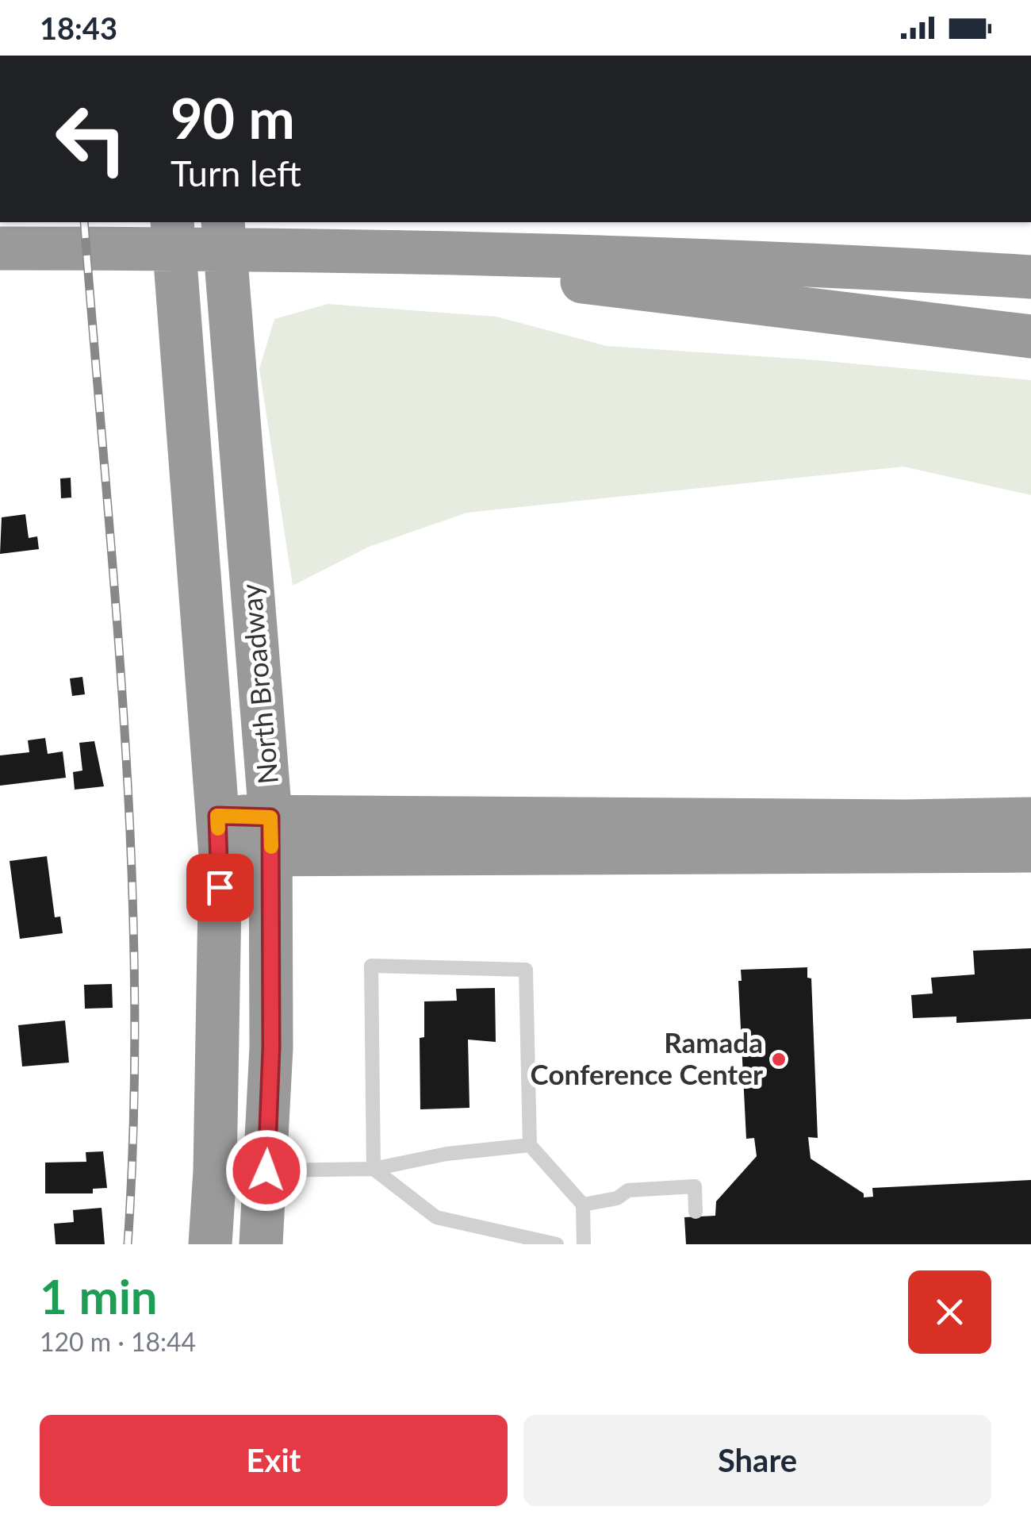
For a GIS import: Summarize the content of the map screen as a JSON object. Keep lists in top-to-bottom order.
{
  "streets": {
    "highway": ["North Broadway"]
  },
  "places": ["Ramada Conference Center"],
  "page": {
    "status": "18:43",
    "turn": ["90 m", "Turn left"],
    "heading": ["1 min", "120 m · 18:44"],
    "buttons": ["Exit", "Share"]
  }
}
